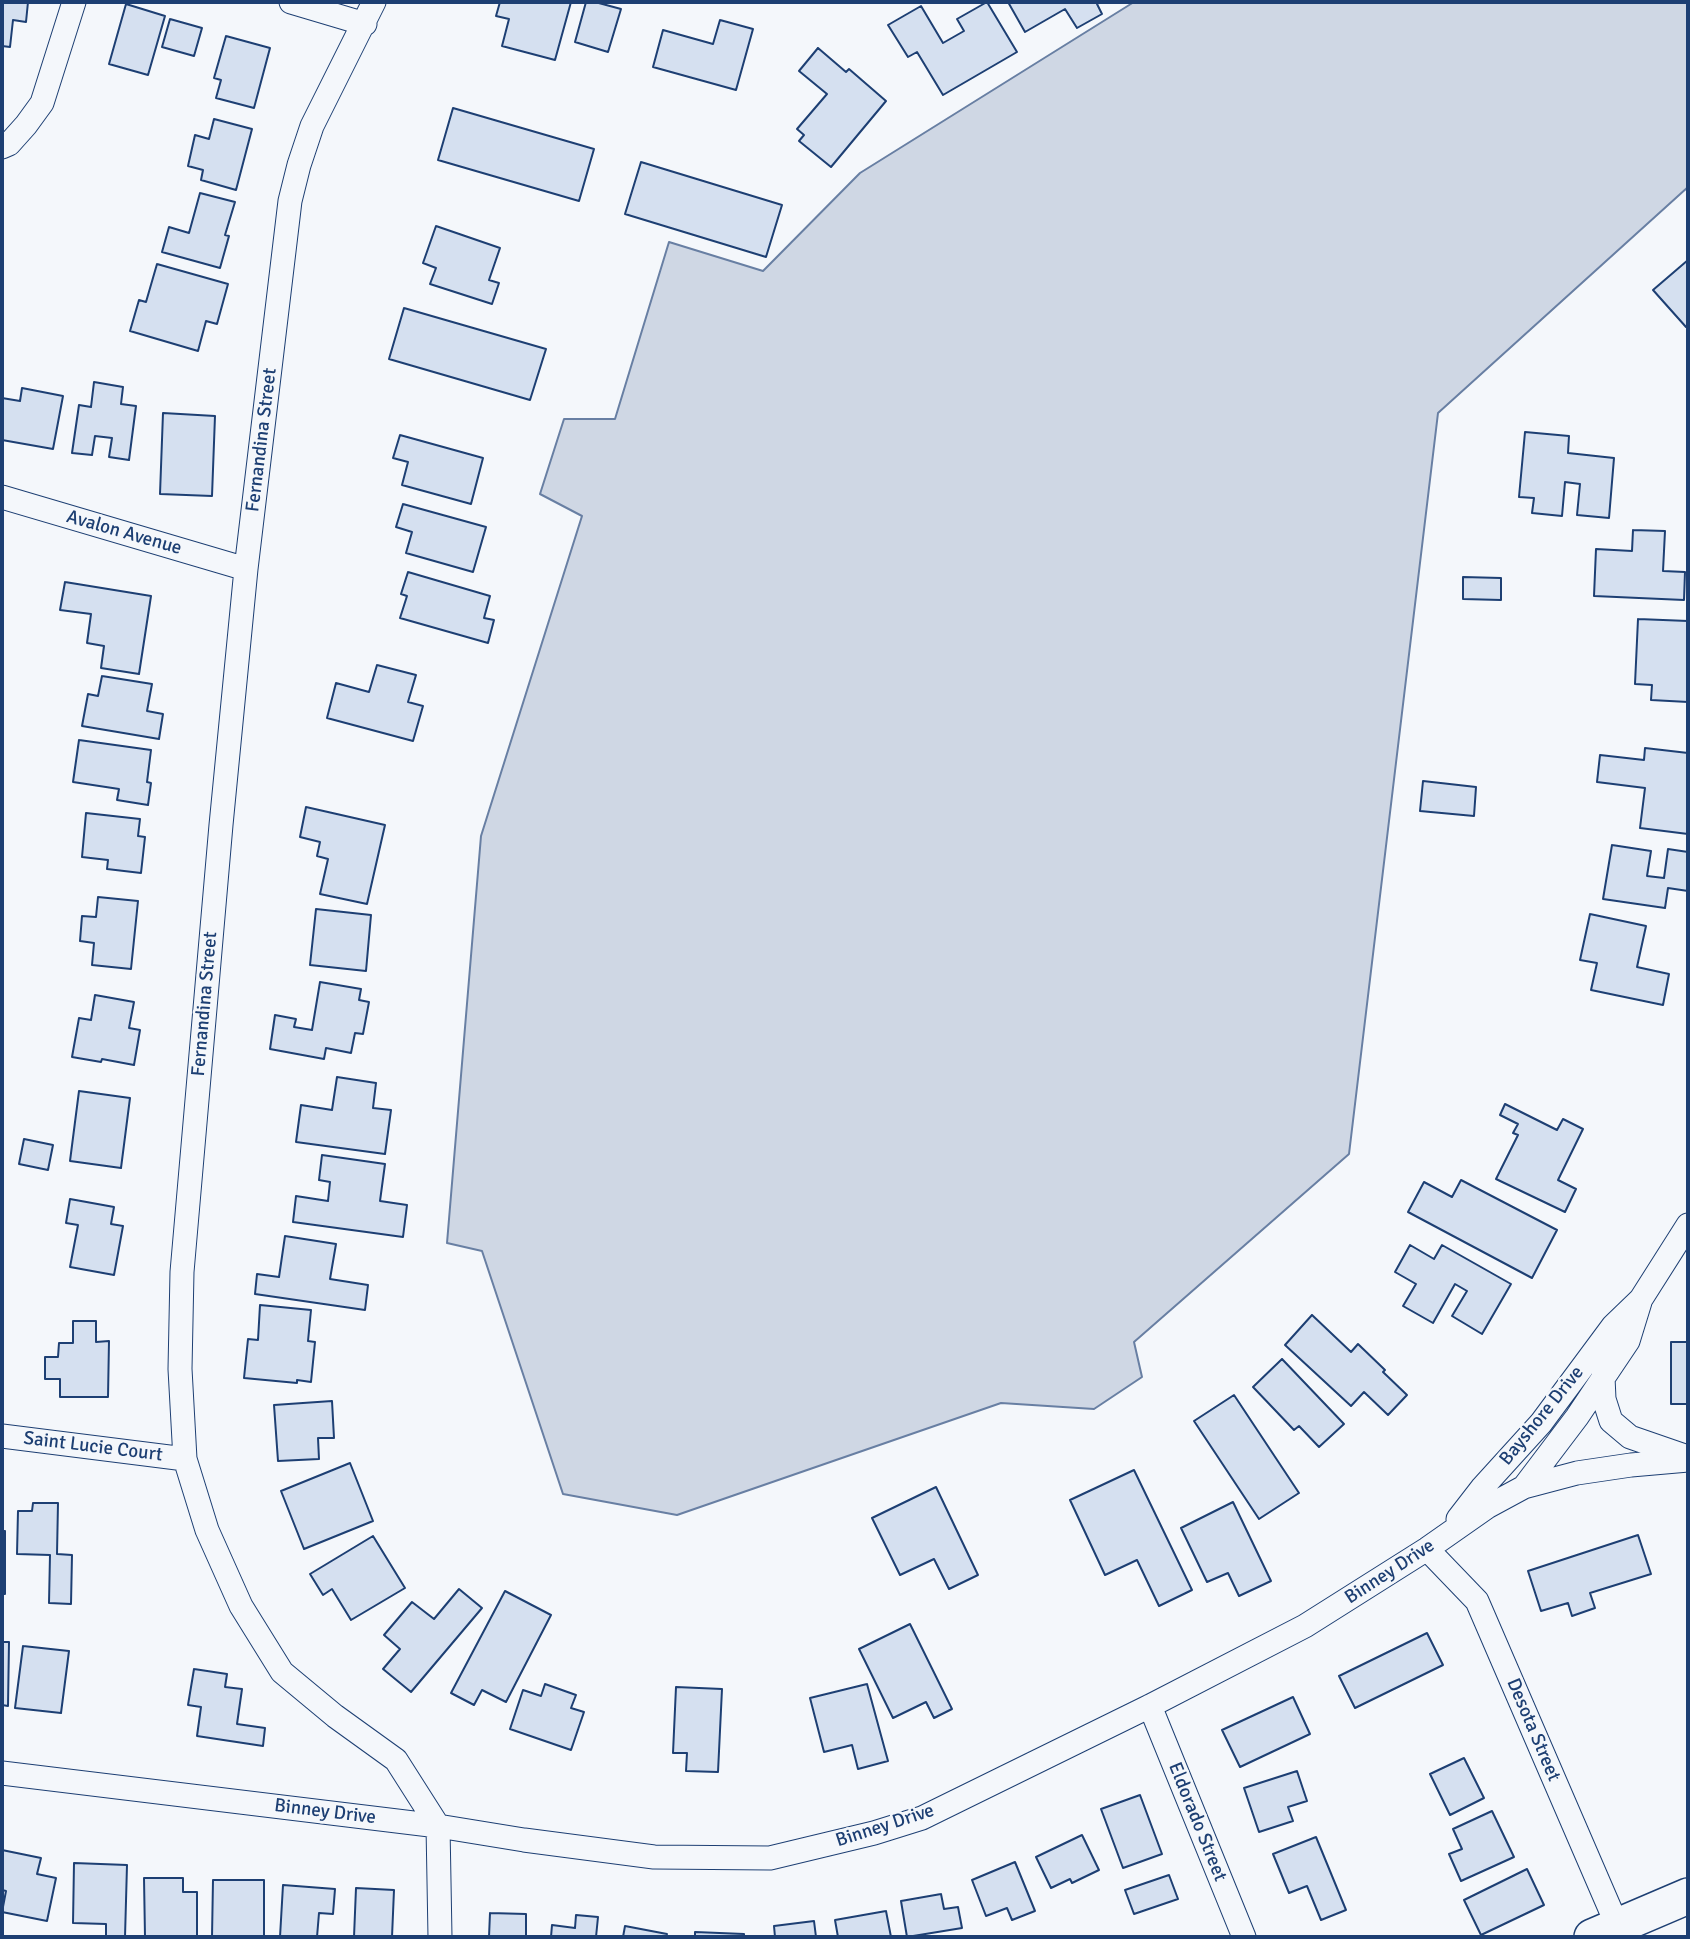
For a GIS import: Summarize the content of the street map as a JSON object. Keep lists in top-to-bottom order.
{
  "streets": {
    "street": [
      "Fernandina Street",
      "Avalon Avenue",
      "Bayshore Drive",
      "Saint Lucie Court",
      "Binney Drive",
      "Desota Street",
      "Eldorado Street"
    ]
  },
  "crossings": [
    ["Fernandina Street", "Avalon Avenue"],
    ["Fernandina Street", "Saint Lucie Court"],
    ["Fernandina Street", "Binney Drive"],
    ["Bayshore Drive", "Binney Drive"],
    ["Binney Drive", "Desota Street"],
    ["Binney Drive", "Eldorado Street"]
  ]
}
